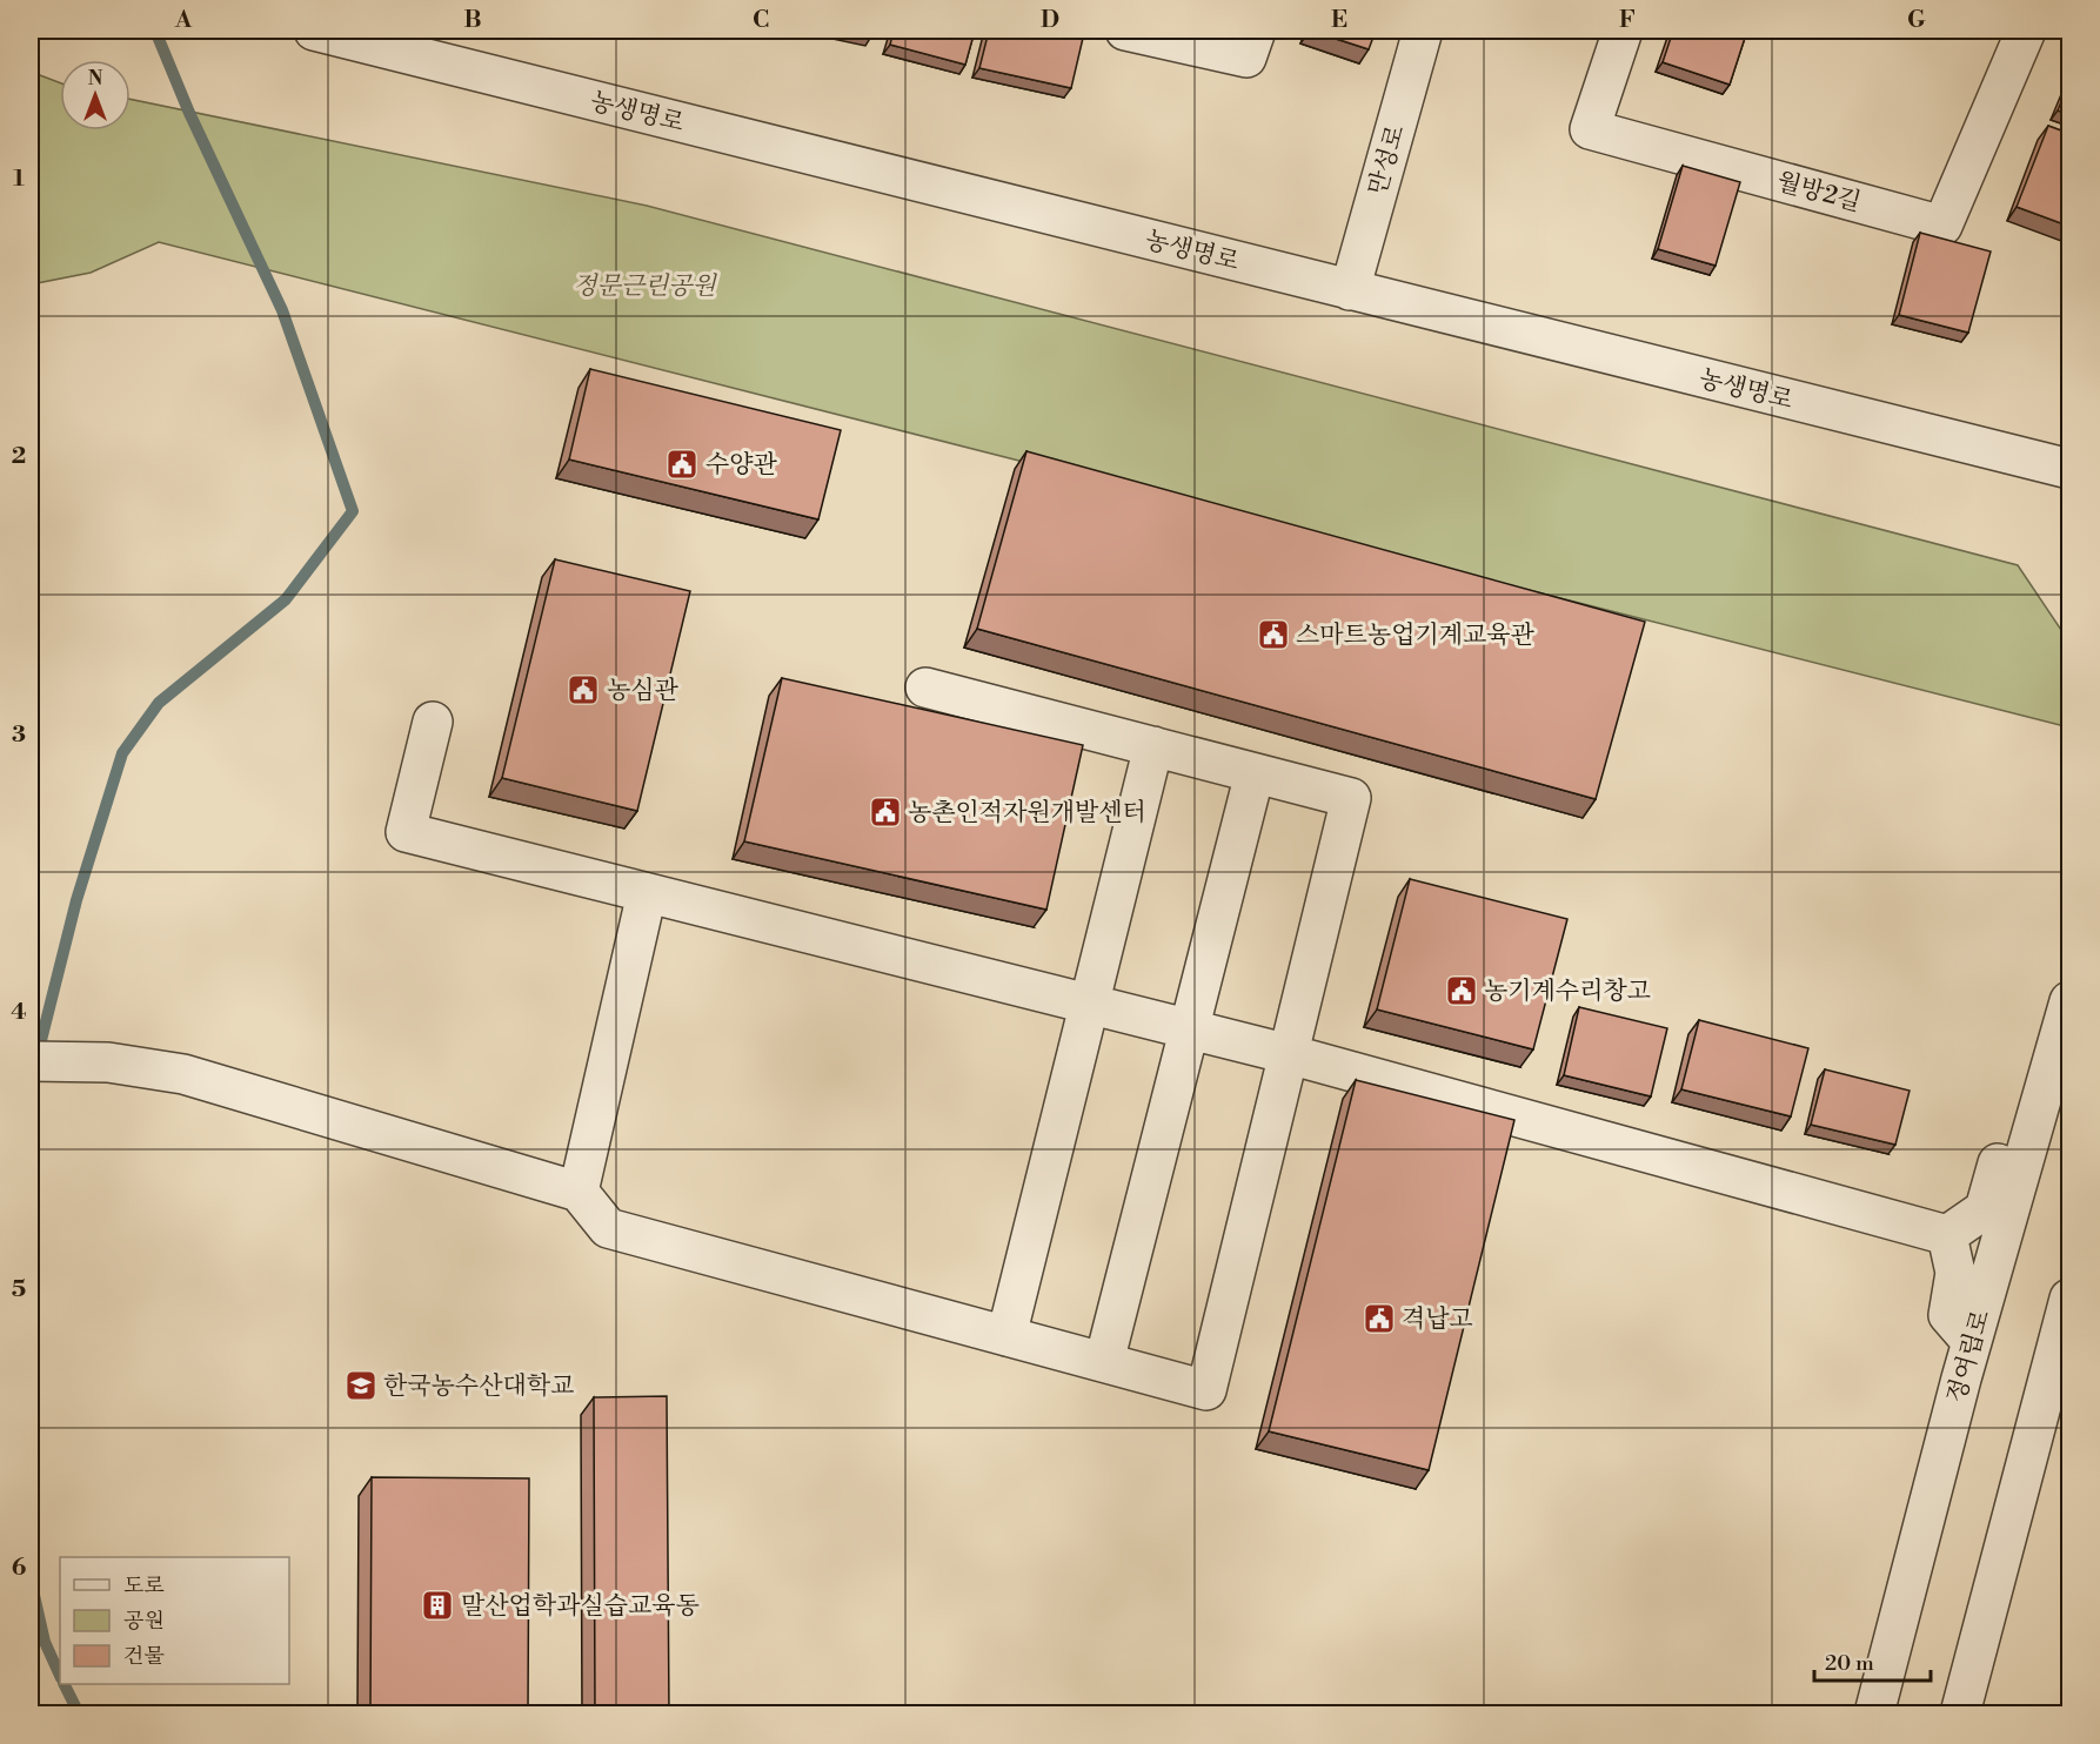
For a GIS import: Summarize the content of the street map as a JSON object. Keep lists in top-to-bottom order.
{
  "streets": {
    "street": [
      "농생명로",
      "만성로",
      "월방2길",
      "정여립로"
    ]
  },
  "crossings": [
    ["농생명로", "만성로"]
  ],
  "parks": ["정문근린공원"],
  "places": {
    "public building": [
      "수양관",
      "스마트농업기계교육관",
      "농심관",
      "농촌인적자원개발센터",
      "농기계수리창고",
      "격납고"
    ],
    "school or university": ["한국농수산대학교"],
    "building": ["말산업학과실습교육동"]
  },
  "legend": ["도로", "공원", "건물"],
  "scale_bar": "20 m",
  "north": "top",
  "grid": {
    "columns": [
      "A",
      "B",
      "C",
      "D",
      "E",
      "F",
      "G"
    ],
    "rows": [
      "1",
      "2",
      "3",
      "4",
      "5",
      "6"
    ]
  }
}
